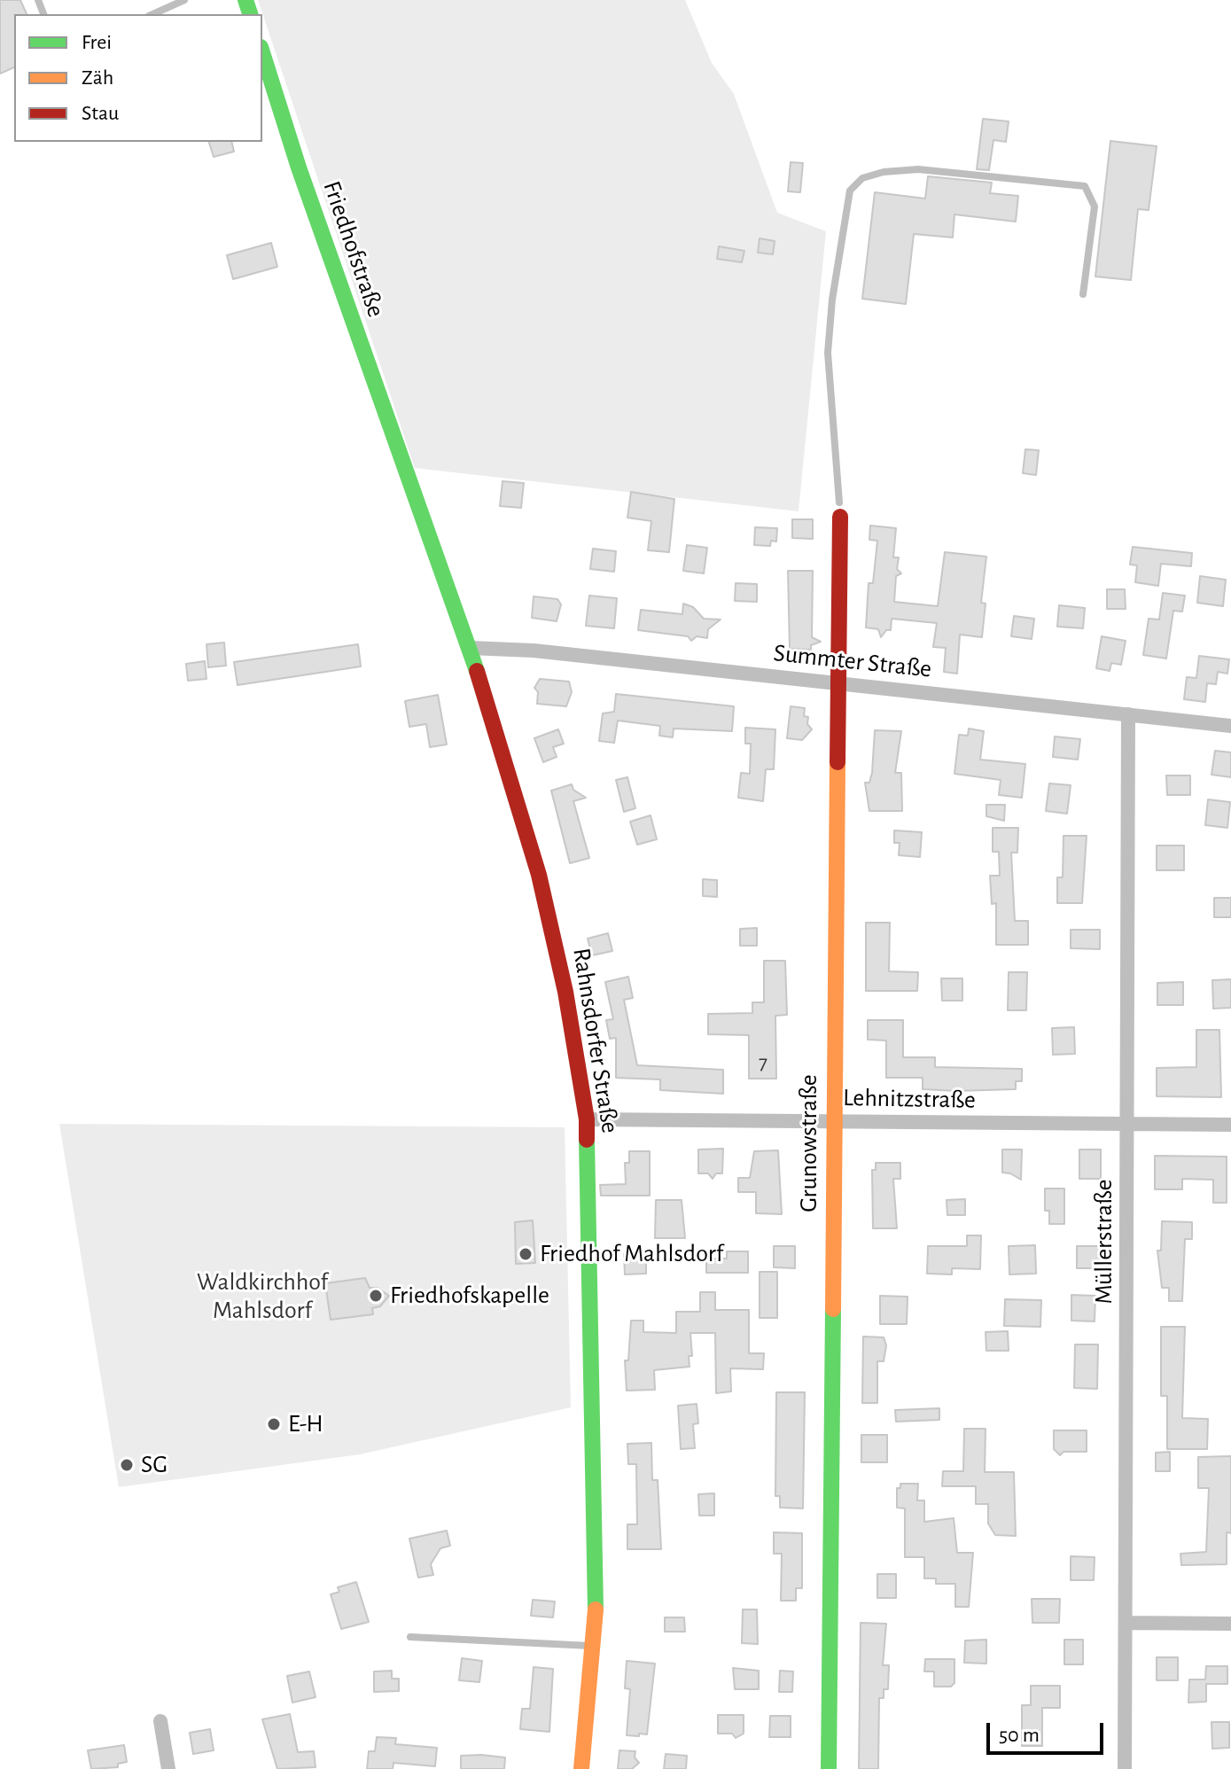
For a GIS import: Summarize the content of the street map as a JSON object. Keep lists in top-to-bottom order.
{
  "streets": {
    "street": [
      "Friedhofstraße",
      "Summter Straße",
      "Rahnsdorfer Straße",
      "Lehnitzstraße",
      "Grunowstraße",
      "Müllerstraße"
    ]
  },
  "crossings": [
    ["Friedhofstraße", "Rahnsdorfer Straße"],
    ["Summter Straße", "Rahnsdorfer Straße"],
    ["Summter Straße", "Grunowstraße"],
    ["Summter Straße", "Müllerstraße"],
    ["Rahnsdorfer Straße", "Lehnitzstraße"],
    ["Lehnitzstraße", "Grunowstraße"],
    ["Lehnitzstraße", "Müllerstraße"]
  ],
  "parks": ["Waldkirchhof Mahlsdorf"],
  "places": [
    "Friedhof Mahlsdorf",
    "Friedhofskapelle",
    "E-H",
    "SG"
  ],
  "house_numbers": ["7"],
  "legend": ["Frei", "Zäh", "Stau"],
  "scale_bar": "50 m"
}
